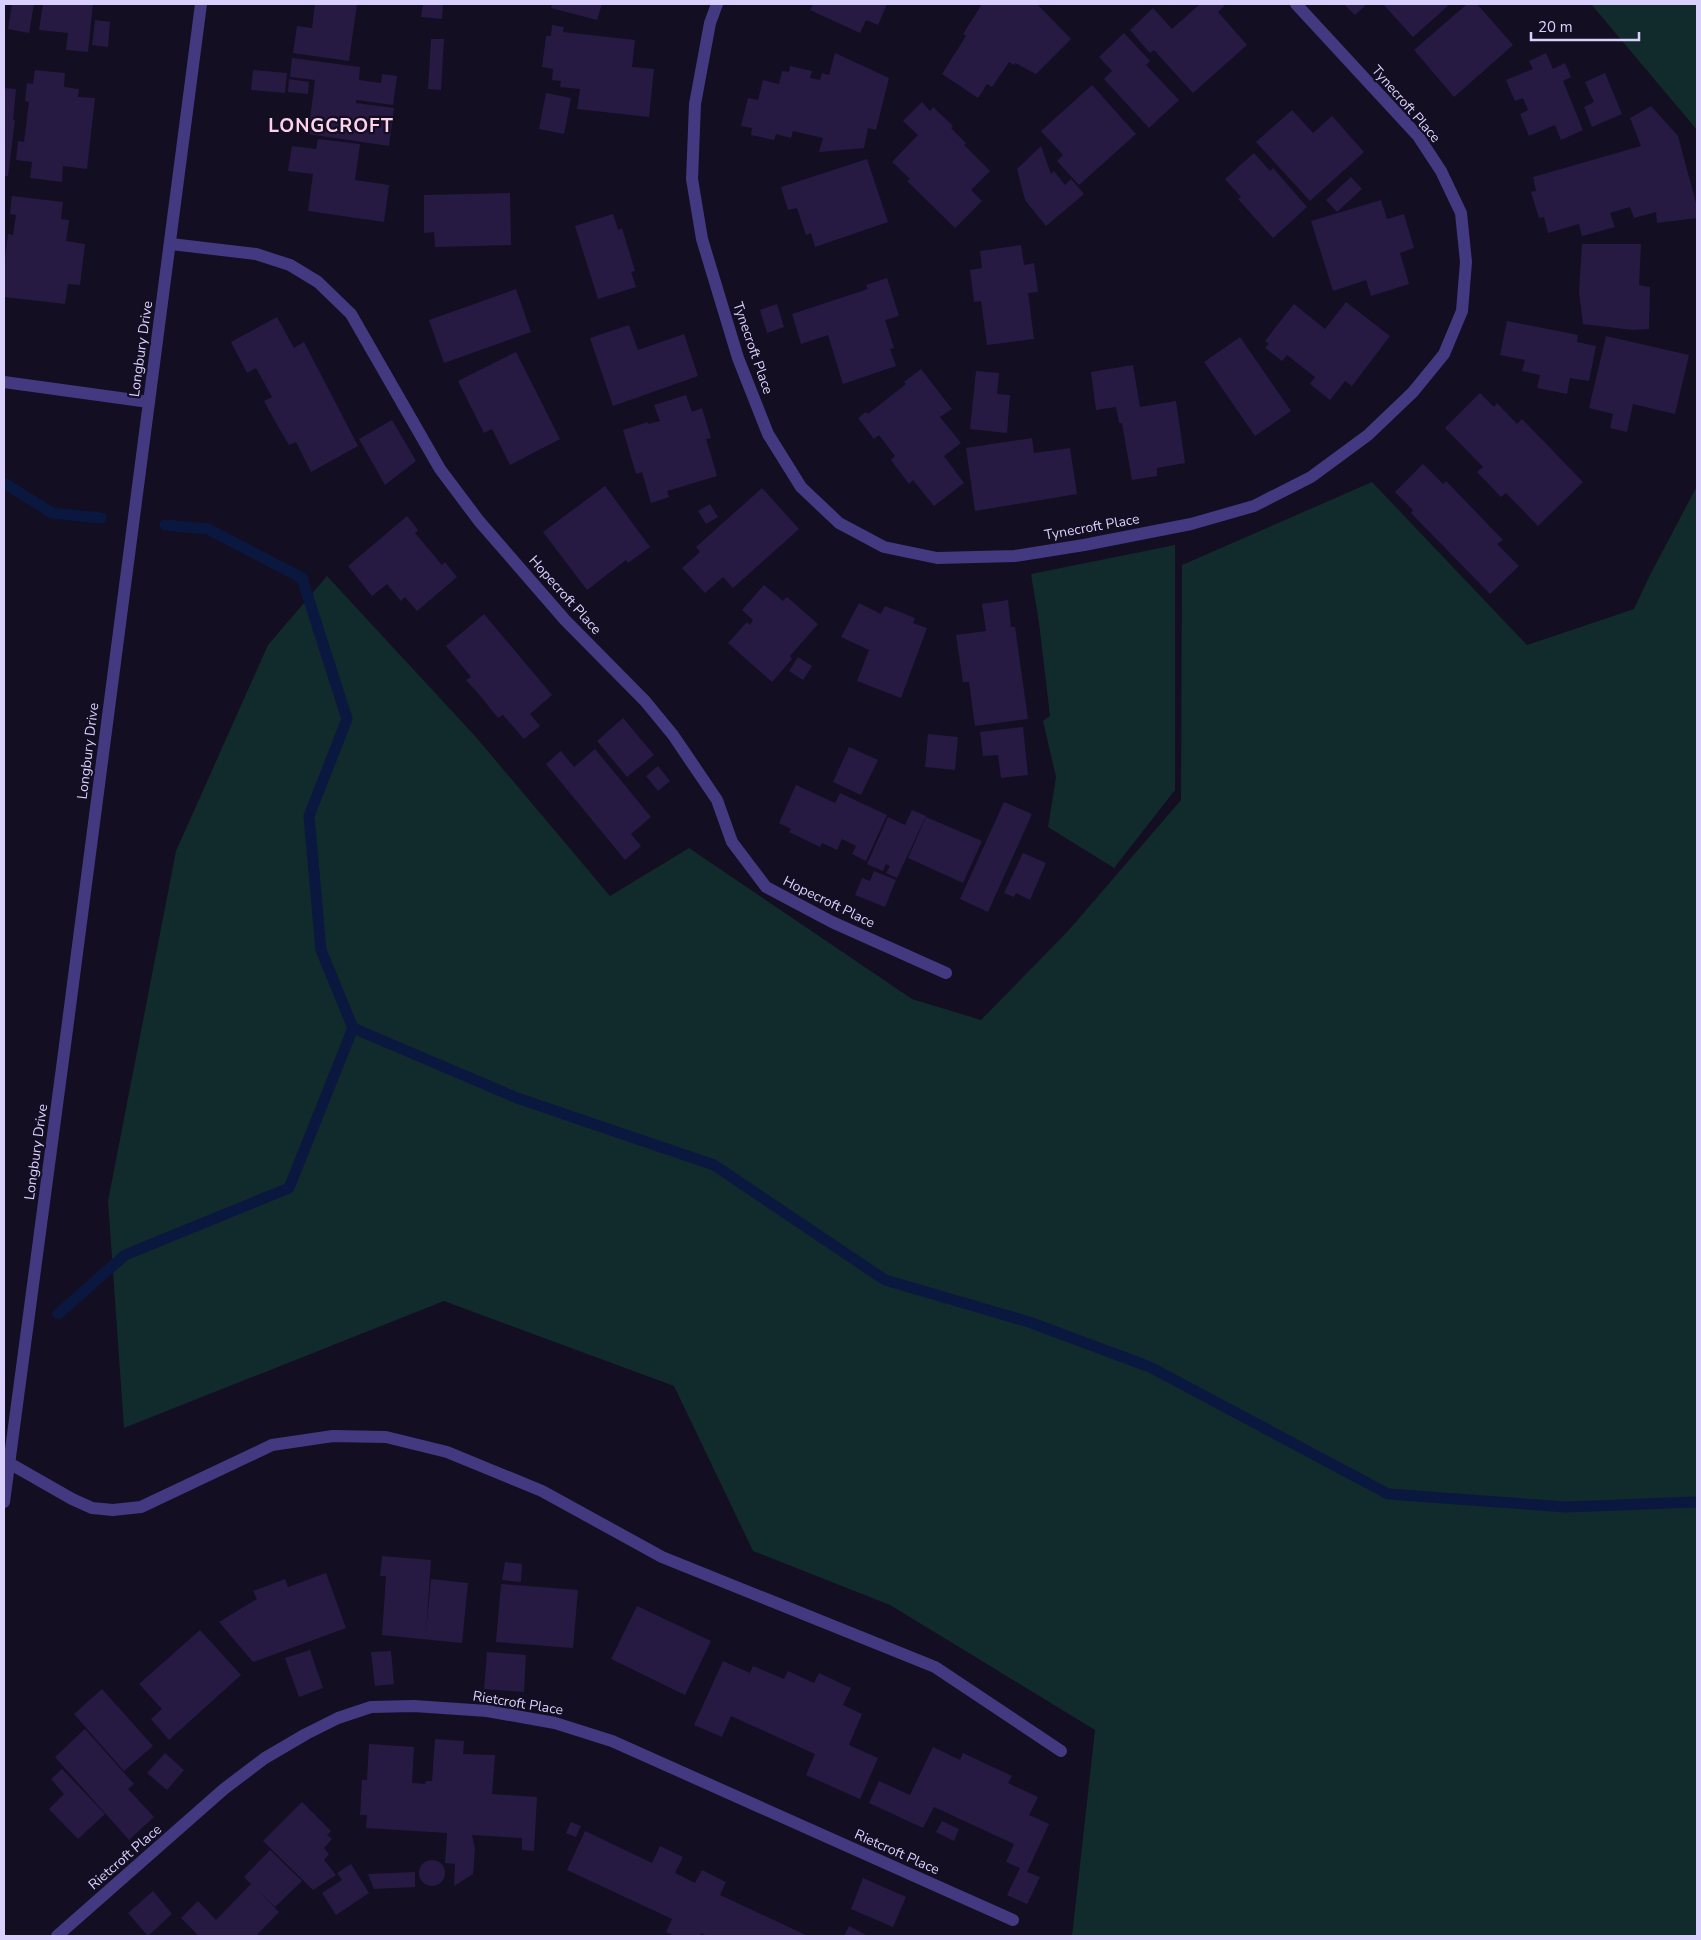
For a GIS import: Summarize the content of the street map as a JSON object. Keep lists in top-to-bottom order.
{
  "streets": {
    "street": [
      "Tynecroft Place",
      "Longbury Drive",
      "Hopecroft Place",
      "Rietcroft Place"
    ]
  },
  "crossings": [
    ["Longbury Drive", "Hopecroft Place"]
  ],
  "districts": ["LONGCROFT"],
  "scale_bar": "20 m"
}
